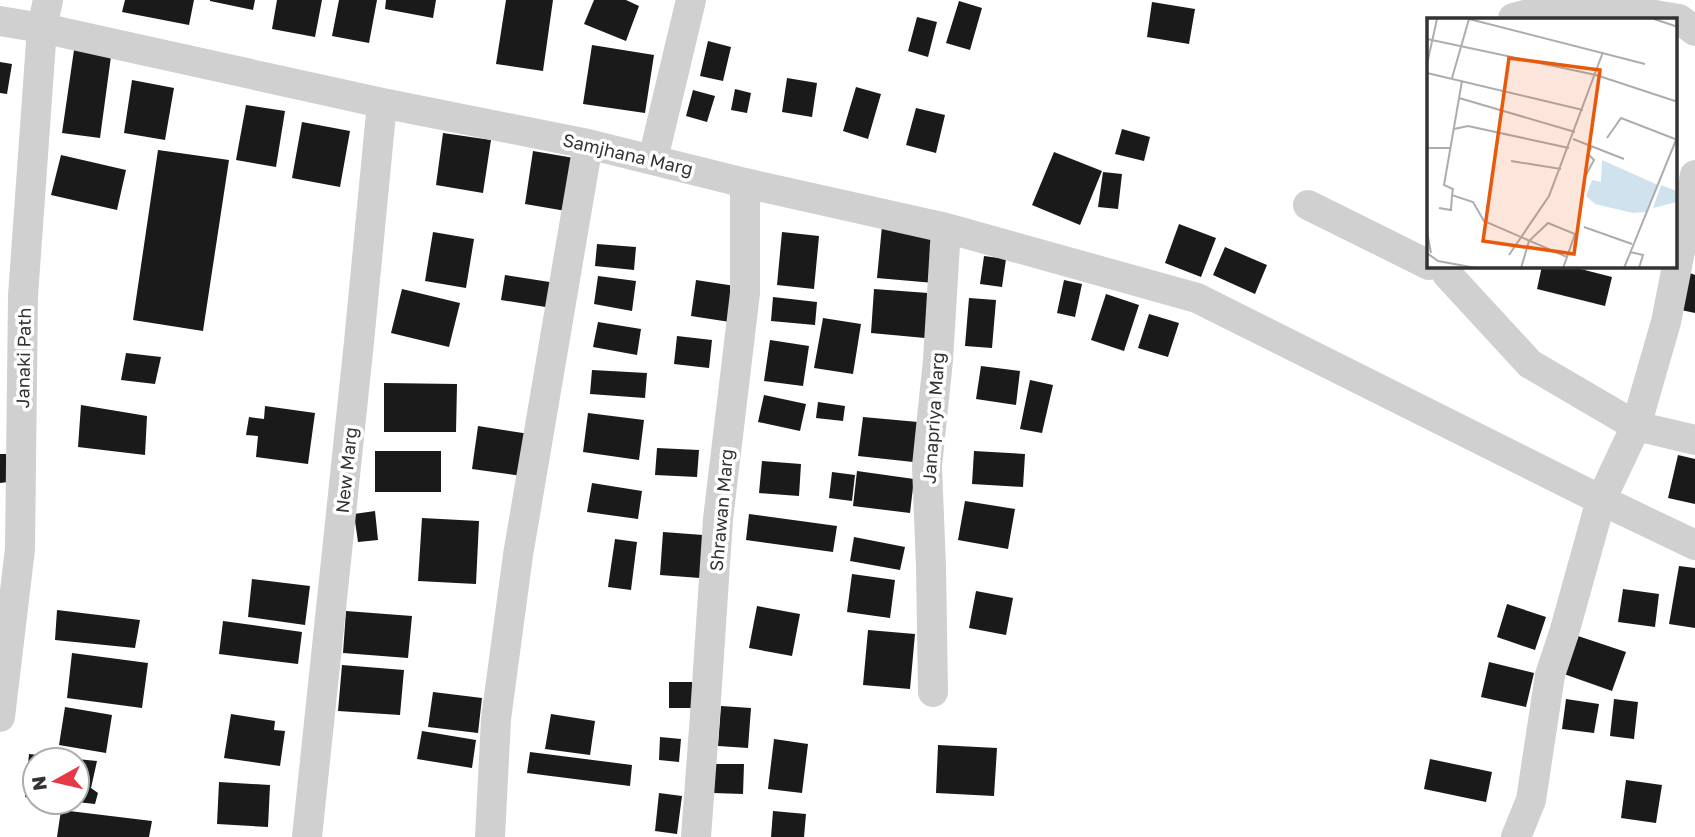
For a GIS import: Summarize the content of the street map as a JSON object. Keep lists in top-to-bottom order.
{
  "streets": {
    "street": [
      "Samjhana Marg",
      "Janaki Path",
      "Janapriya Marg",
      "New Marg",
      "Shrawan Marg"
    ]
  },
  "crossings": [
    ["Samjhana Marg", "Janaki Path"],
    ["Samjhana Marg", "Janapriya Marg"],
    ["Samjhana Marg", "New Marg"],
    ["Samjhana Marg", "Shrawan Marg"]
  ],
  "north": "left"
}
